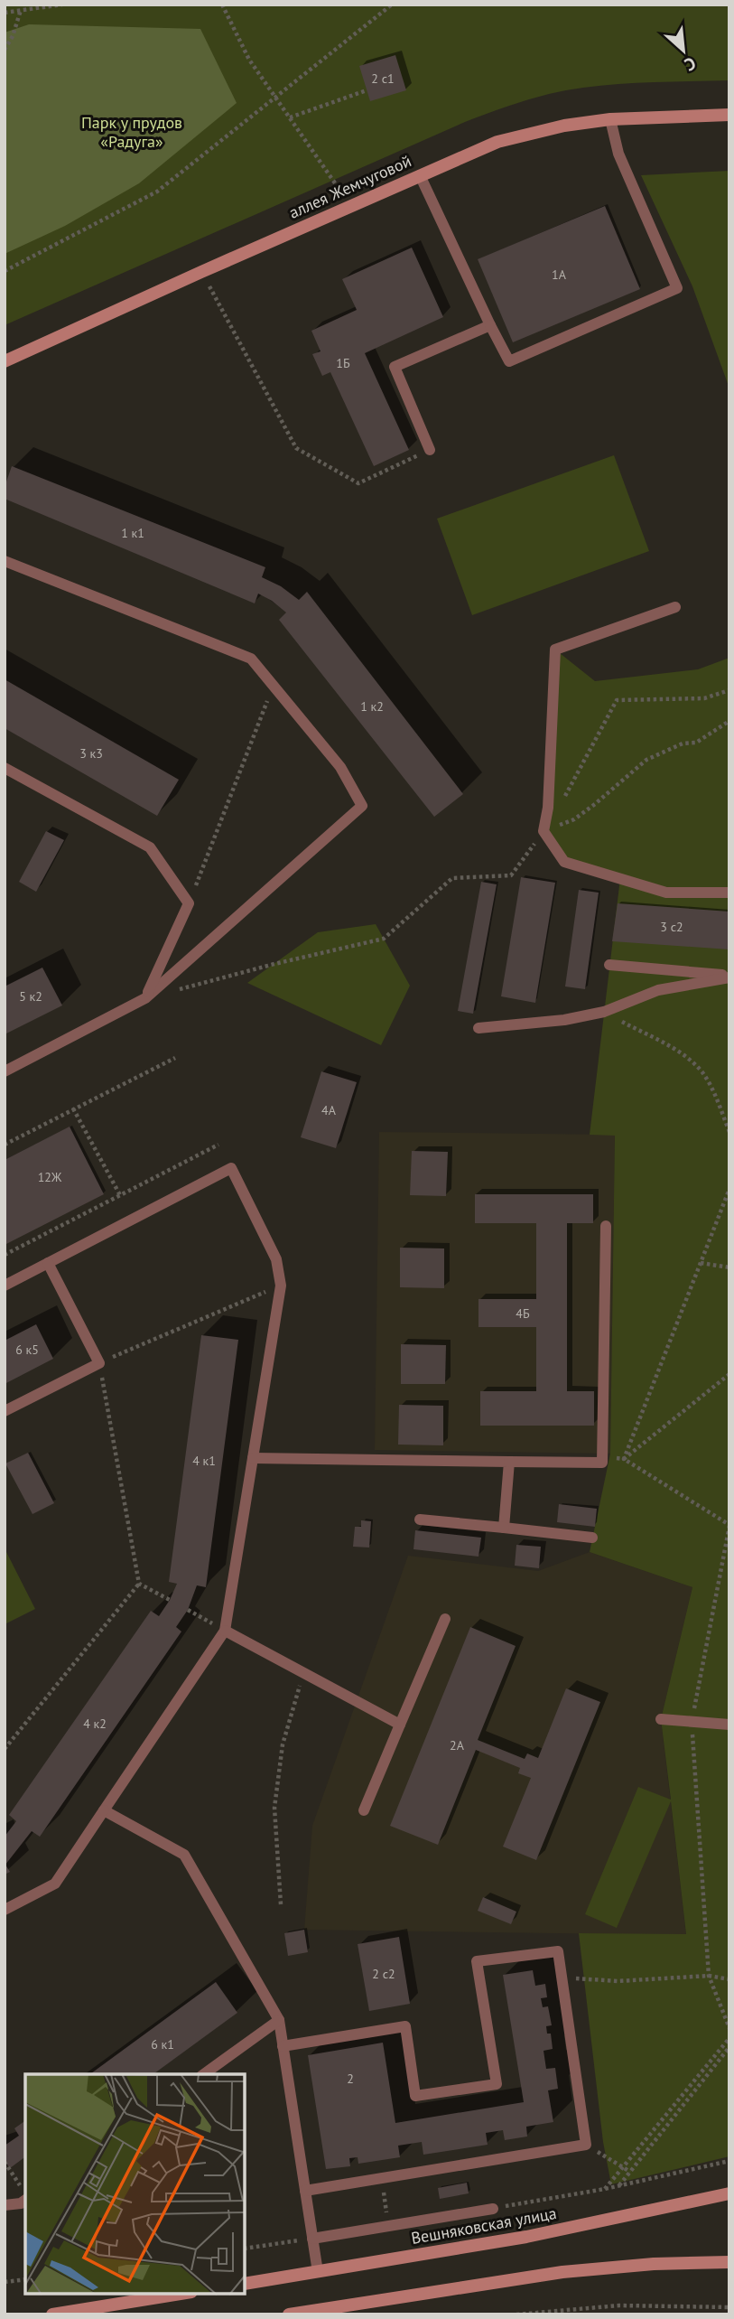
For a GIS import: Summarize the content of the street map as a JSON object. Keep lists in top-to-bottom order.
{
  "streets": {
    "main road": ["аллея Жемчуговой", "Вешняковская улица"]
  },
  "parks": ["Парк у прудов «Радуга»"],
  "house_numbers": [
    "2 с1",
    "1А",
    "1Б",
    "1 к1",
    "1 к2",
    "3 к3",
    "3 с2",
    "5 к2",
    "4А",
    "12Ж",
    "4Б",
    "6 к5",
    "4 к1",
    "4 к2",
    "2А",
    "2 с2",
    "6 к1",
    "2"
  ],
  "north": "bottom right"
}
